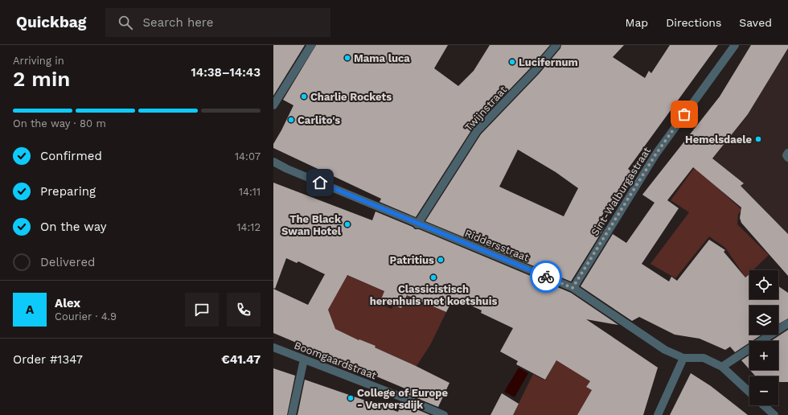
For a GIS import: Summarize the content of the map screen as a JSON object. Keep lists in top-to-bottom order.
{
  "streets": {
    "street": [
      "Twijnstraat",
      "Sint-Walburgastraat",
      "Riddersstraat",
      "Boomgaardstraat"
    ]
  },
  "crossings": [
    ["Twijnstraat", "Riddersstraat"],
    ["Sint-Walburgastraat", "Riddersstraat"]
  ],
  "places": [
    "Mama luca",
    "Lucifernum",
    "Charlie Rockets",
    "Carlito's",
    "Hemelsdaele",
    "The Black Swan Hotel",
    "Patritius",
    "Classicistisch herenhuis met koetshuis",
    "College of Europe - Verversdijk"
  ],
  "page": {
    "header": "Quickbag",
    "search": "Search here",
    "nav": ["Map", "Directions", "Saved"],
    "heading": ["2 min", "Arriving in", "14:38–14:43"],
    "panel": [
      "Alex",
      "Courier · 4.9",
      "Order #1347",
      "€41.47"
    ],
    "bar": "On the way · 80 m",
    "list": [
      ["Confirmed", "14:07"],
      ["Preparing", "14:11"],
      ["On the way", "14:12"],
      "Delivered"
    ],
    "map_buttons": ["+", "−"],
    "round": "A"
  }
}
